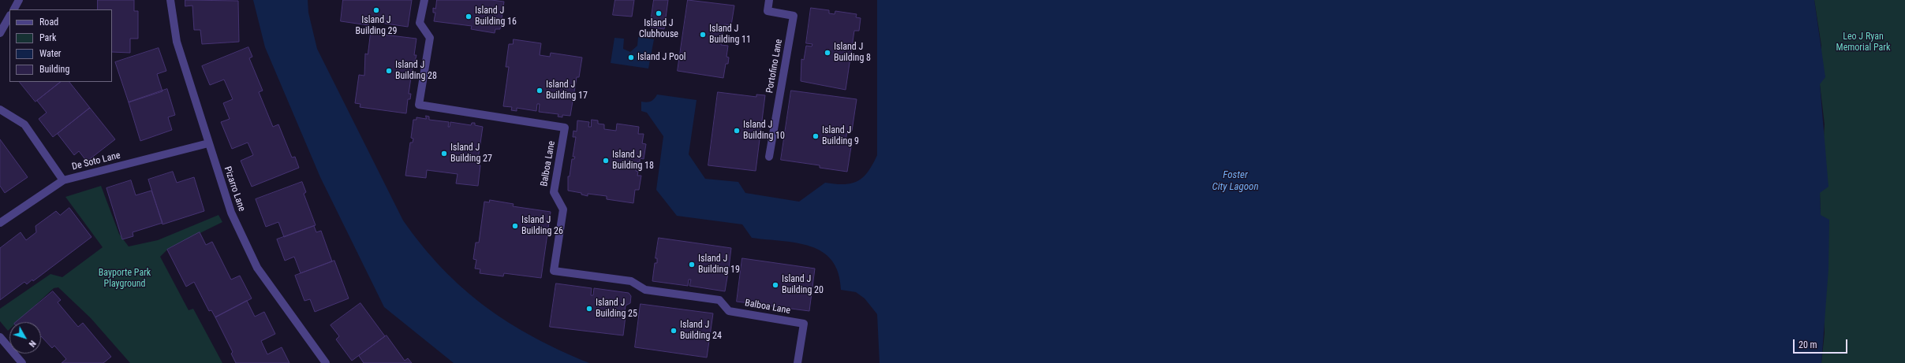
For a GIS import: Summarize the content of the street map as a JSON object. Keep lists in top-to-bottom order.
{
  "streets": {
    "street": [
      "Portofino Lane",
      "De Soto Lane",
      "Balboa Lane",
      "Pizarro Lane"
    ]
  },
  "crossings": [
    ["De Soto Lane", "Pizarro Lane"]
  ],
  "water": ["Foster City Lagoon"],
  "parks": ["Leo J Ryan Memorial Park", "Bayporte Park Playground"],
  "places": [
    "Island J Building 29",
    "Island J Clubhouse",
    "Island J Building 16",
    "Island J Building 11",
    "Island J Building 8",
    "Island J Pool",
    "Island J Building 28",
    "Island J Building 17",
    "Island J Building 10",
    "Island J Building 9",
    "Island J Building 27",
    "Island J Building 18",
    "Island J Building 26",
    "Island J Building 19",
    "Island J Building 20",
    "Island J Building 25",
    "Island J Building 24"
  ],
  "legend": [
    "Road",
    "Park",
    "Water",
    "Building"
  ],
  "scale_bar": "20 m",
  "north": "bottom right"
}
